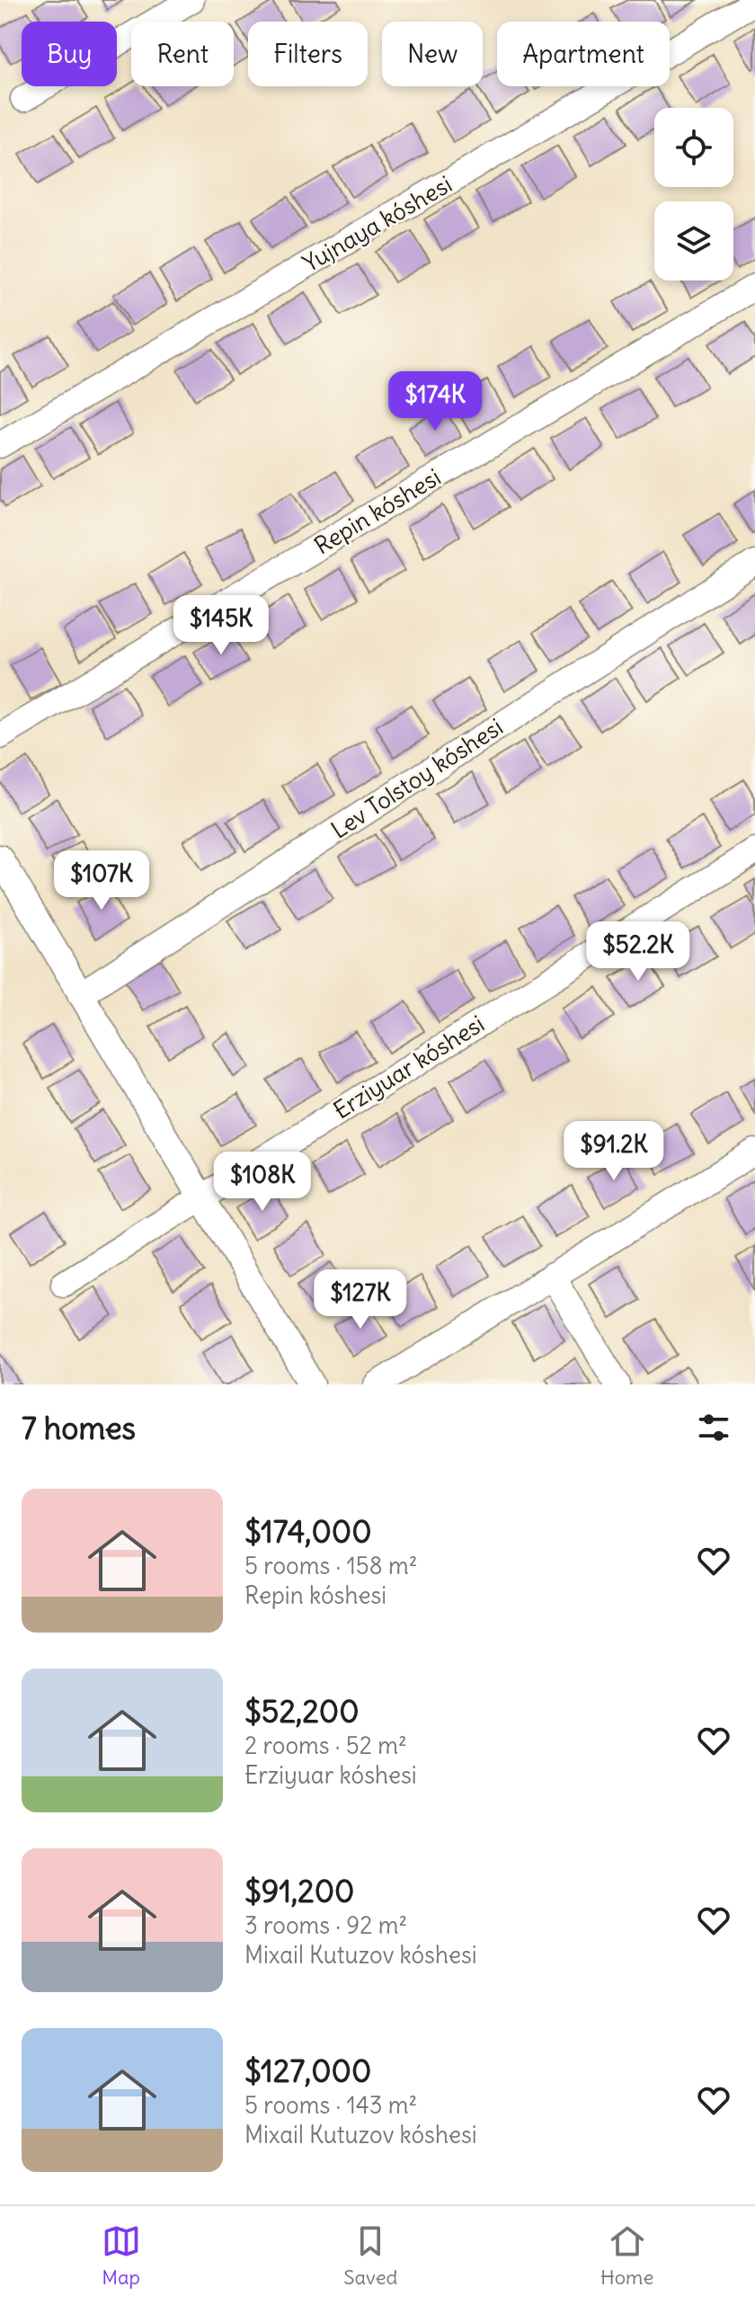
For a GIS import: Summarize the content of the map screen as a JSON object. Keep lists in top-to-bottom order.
{
  "streets": {
    "street": [
      "Yujnaya kóshesi",
      "Repin kóshesi",
      "Lev Tolstoy kóshesi",
      "Erziyuar kóshesi"
    ]
  },
  "page": {
    "chip": [
      "Buy",
      "Rent",
      "Filters",
      "New",
      "Apartment"
    ],
    "price": [
      "$174K",
      "$145K",
      "$107K",
      "$52.2K",
      "$91.2K",
      "$108K",
      "$127K"
    ],
    "heading": "7 homes",
    "list": [
      {
        "name": "$174,000",
        "note": "5 rooms · 158 m² · Repin kóshesi"
      },
      {
        "name": "$52,200",
        "note": "2 rooms · 52 m² · Erziyuar kóshesi"
      },
      {
        "name": "$91,200",
        "note": "3 rooms · 92 m² · Mixail Kutuzov kóshesi"
      },
      {
        "name": "$127,000",
        "note": "5 rooms · 143 m² · Mixail Kutuzov kóshesi"
      }
    ],
    "tabs": ["Map", "Saved", "Home"]
  }
}
